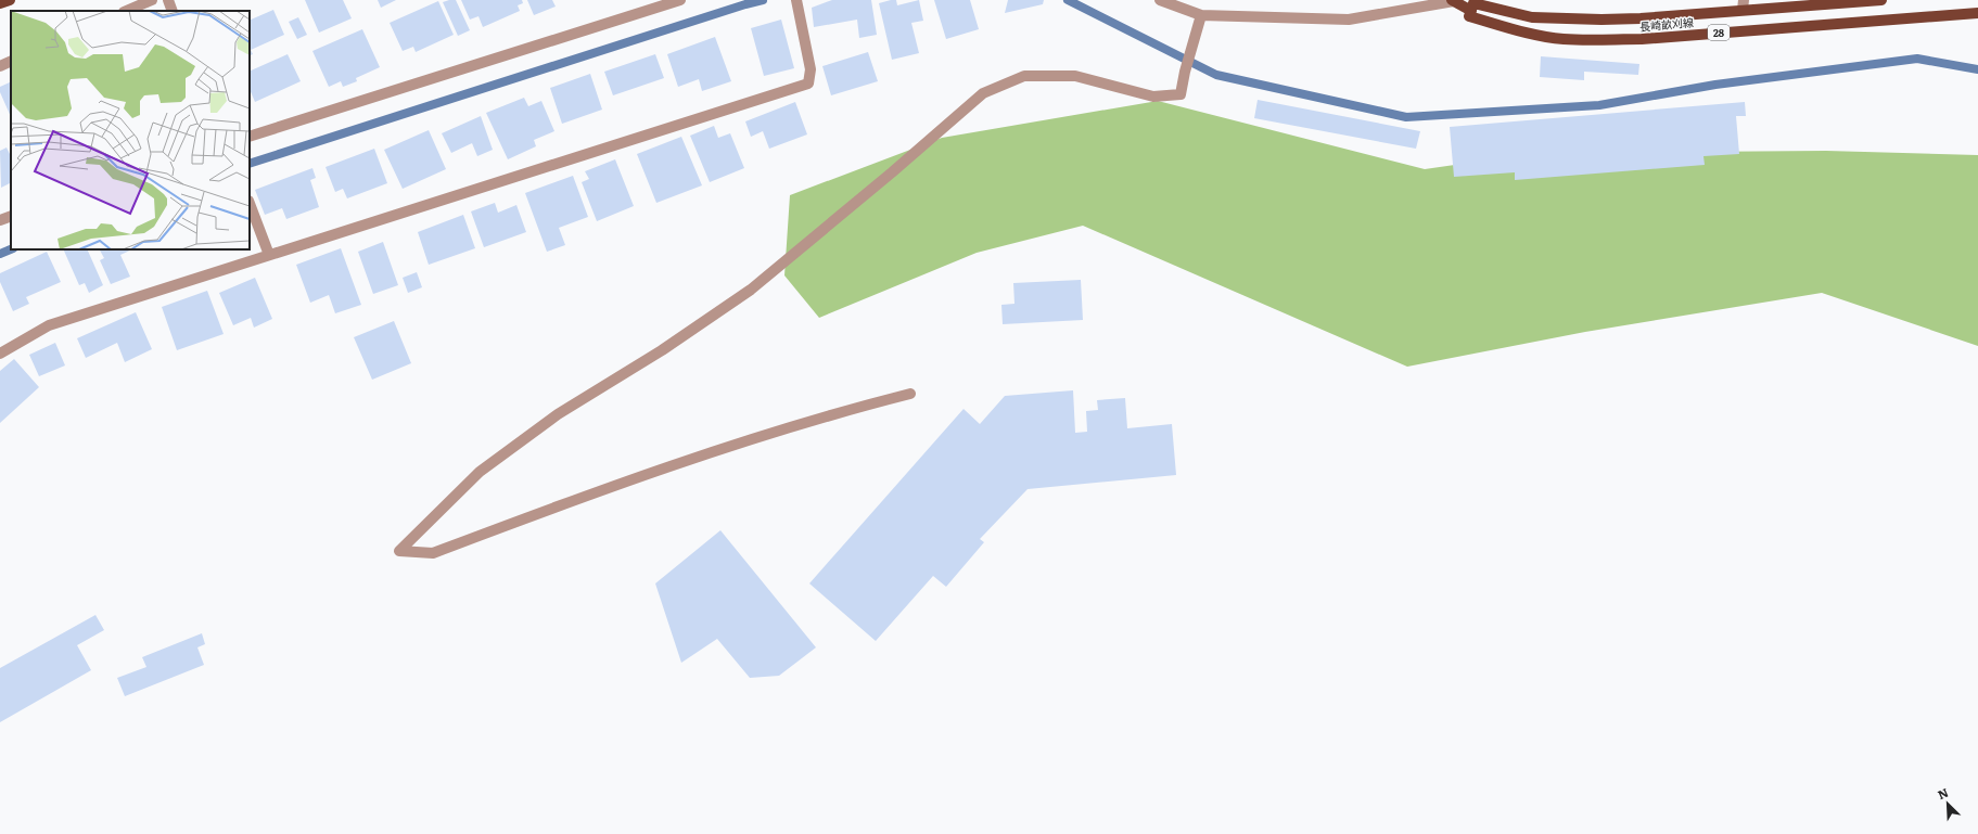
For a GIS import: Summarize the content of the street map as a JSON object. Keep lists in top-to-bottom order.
{
  "streets": {
    "main road": ["長崎畝刈線", "28"]
  },
  "north": "top left"
}
